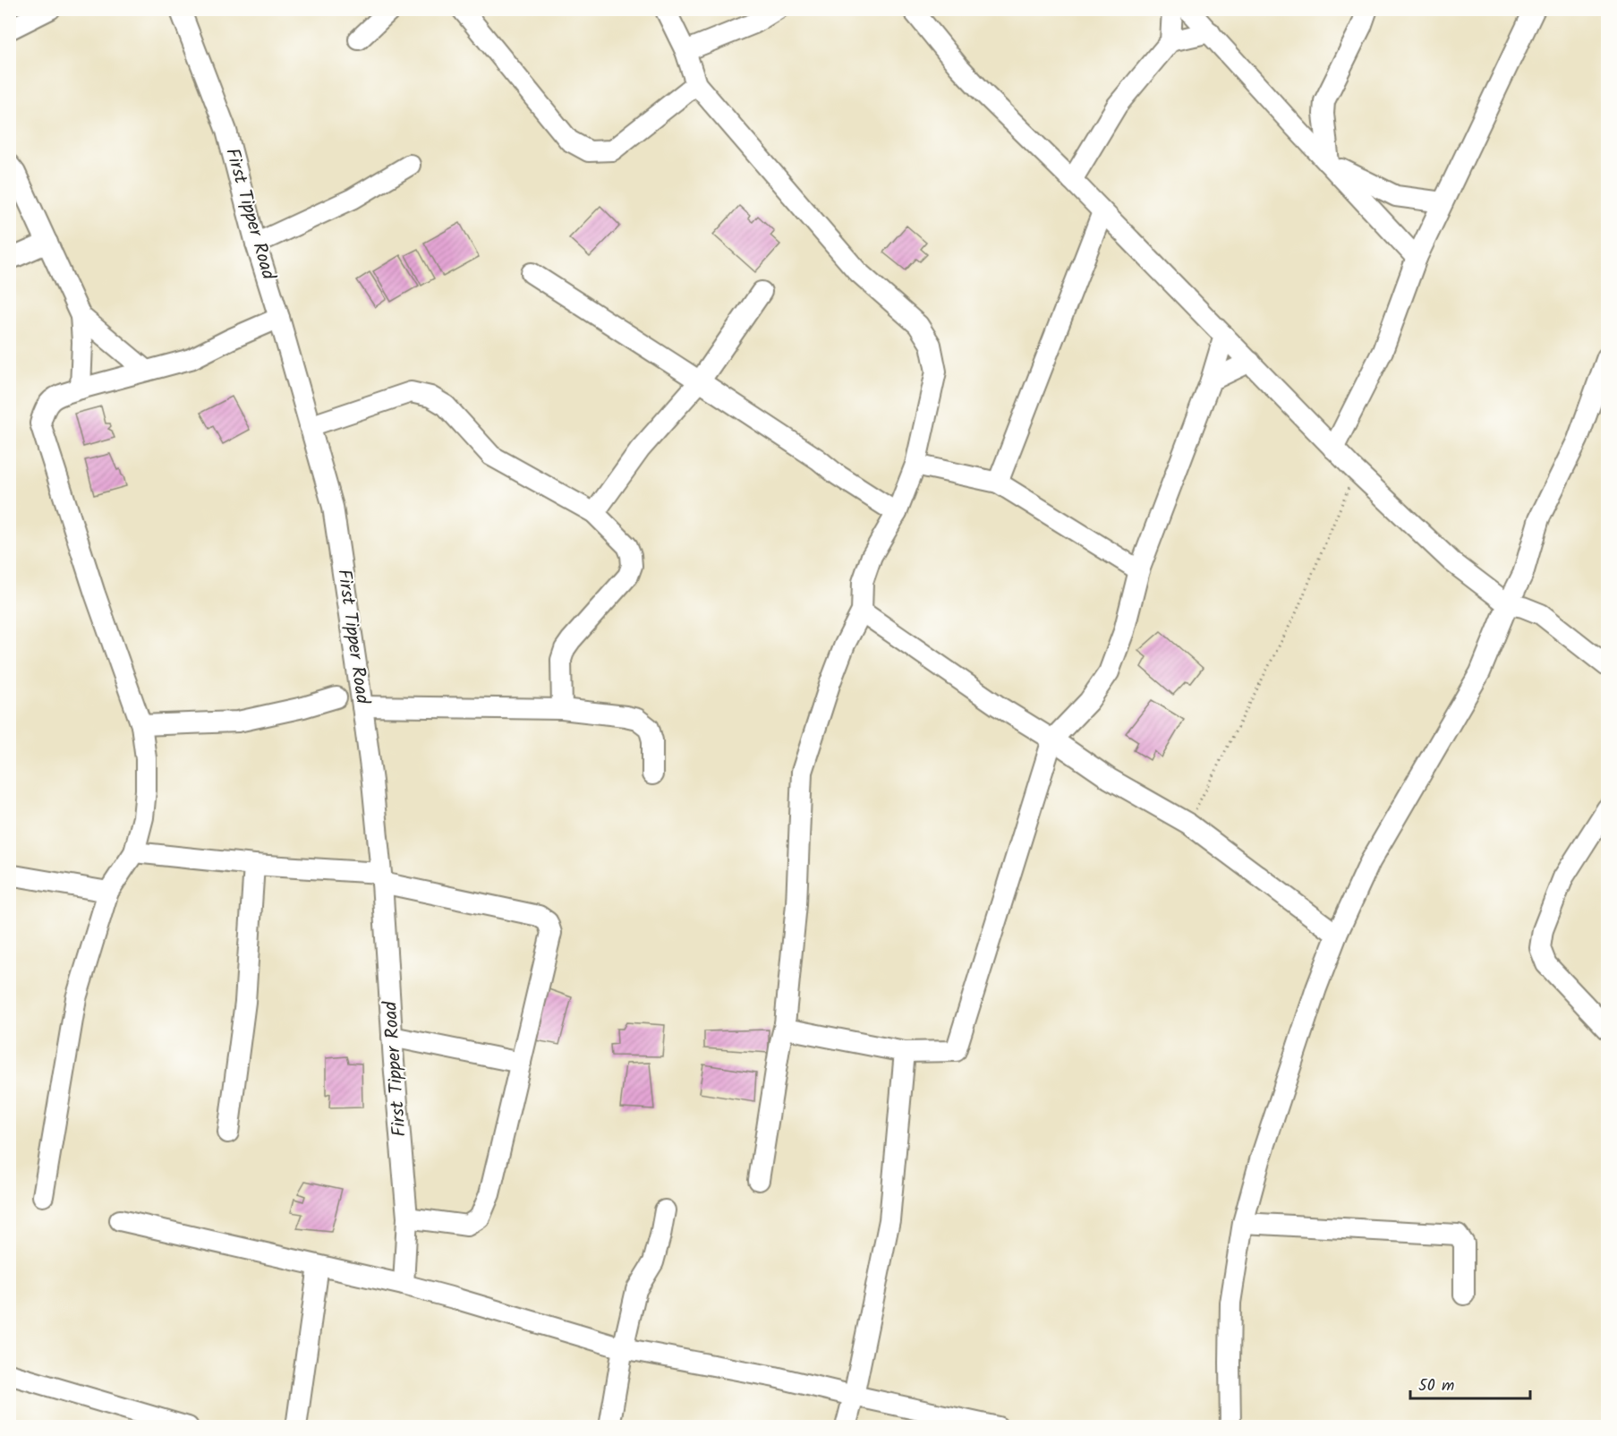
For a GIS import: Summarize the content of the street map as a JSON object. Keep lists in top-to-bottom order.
{
  "streets": {
    "street": ["First Tipper Road"]
  },
  "scale_bar": "50 m"
}
